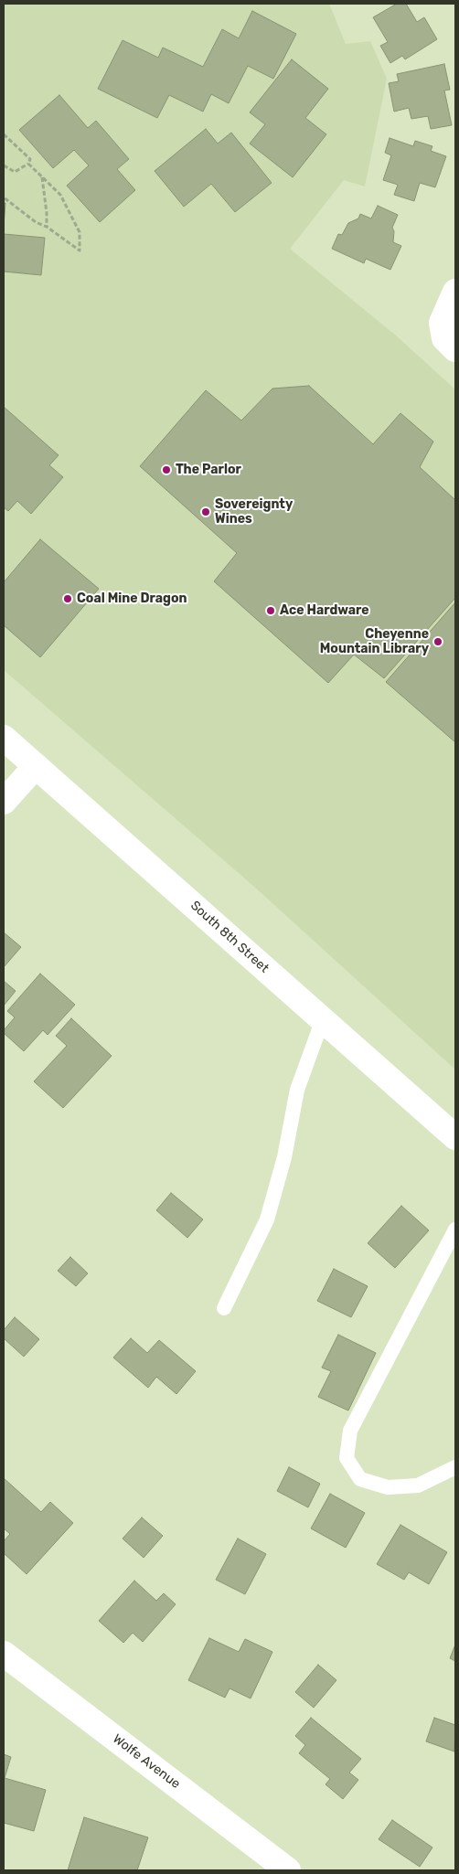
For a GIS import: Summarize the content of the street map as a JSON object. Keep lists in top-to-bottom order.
{
  "streets": {
    "main road": ["South 8th Street", "Wolfe Avenue"]
  },
  "places": [
    "The Parlor",
    "Sovereignty Wines",
    "Coal Mine Dragon",
    "Ace Hardware",
    "Cheyenne Mountain Library"
  ]
}
